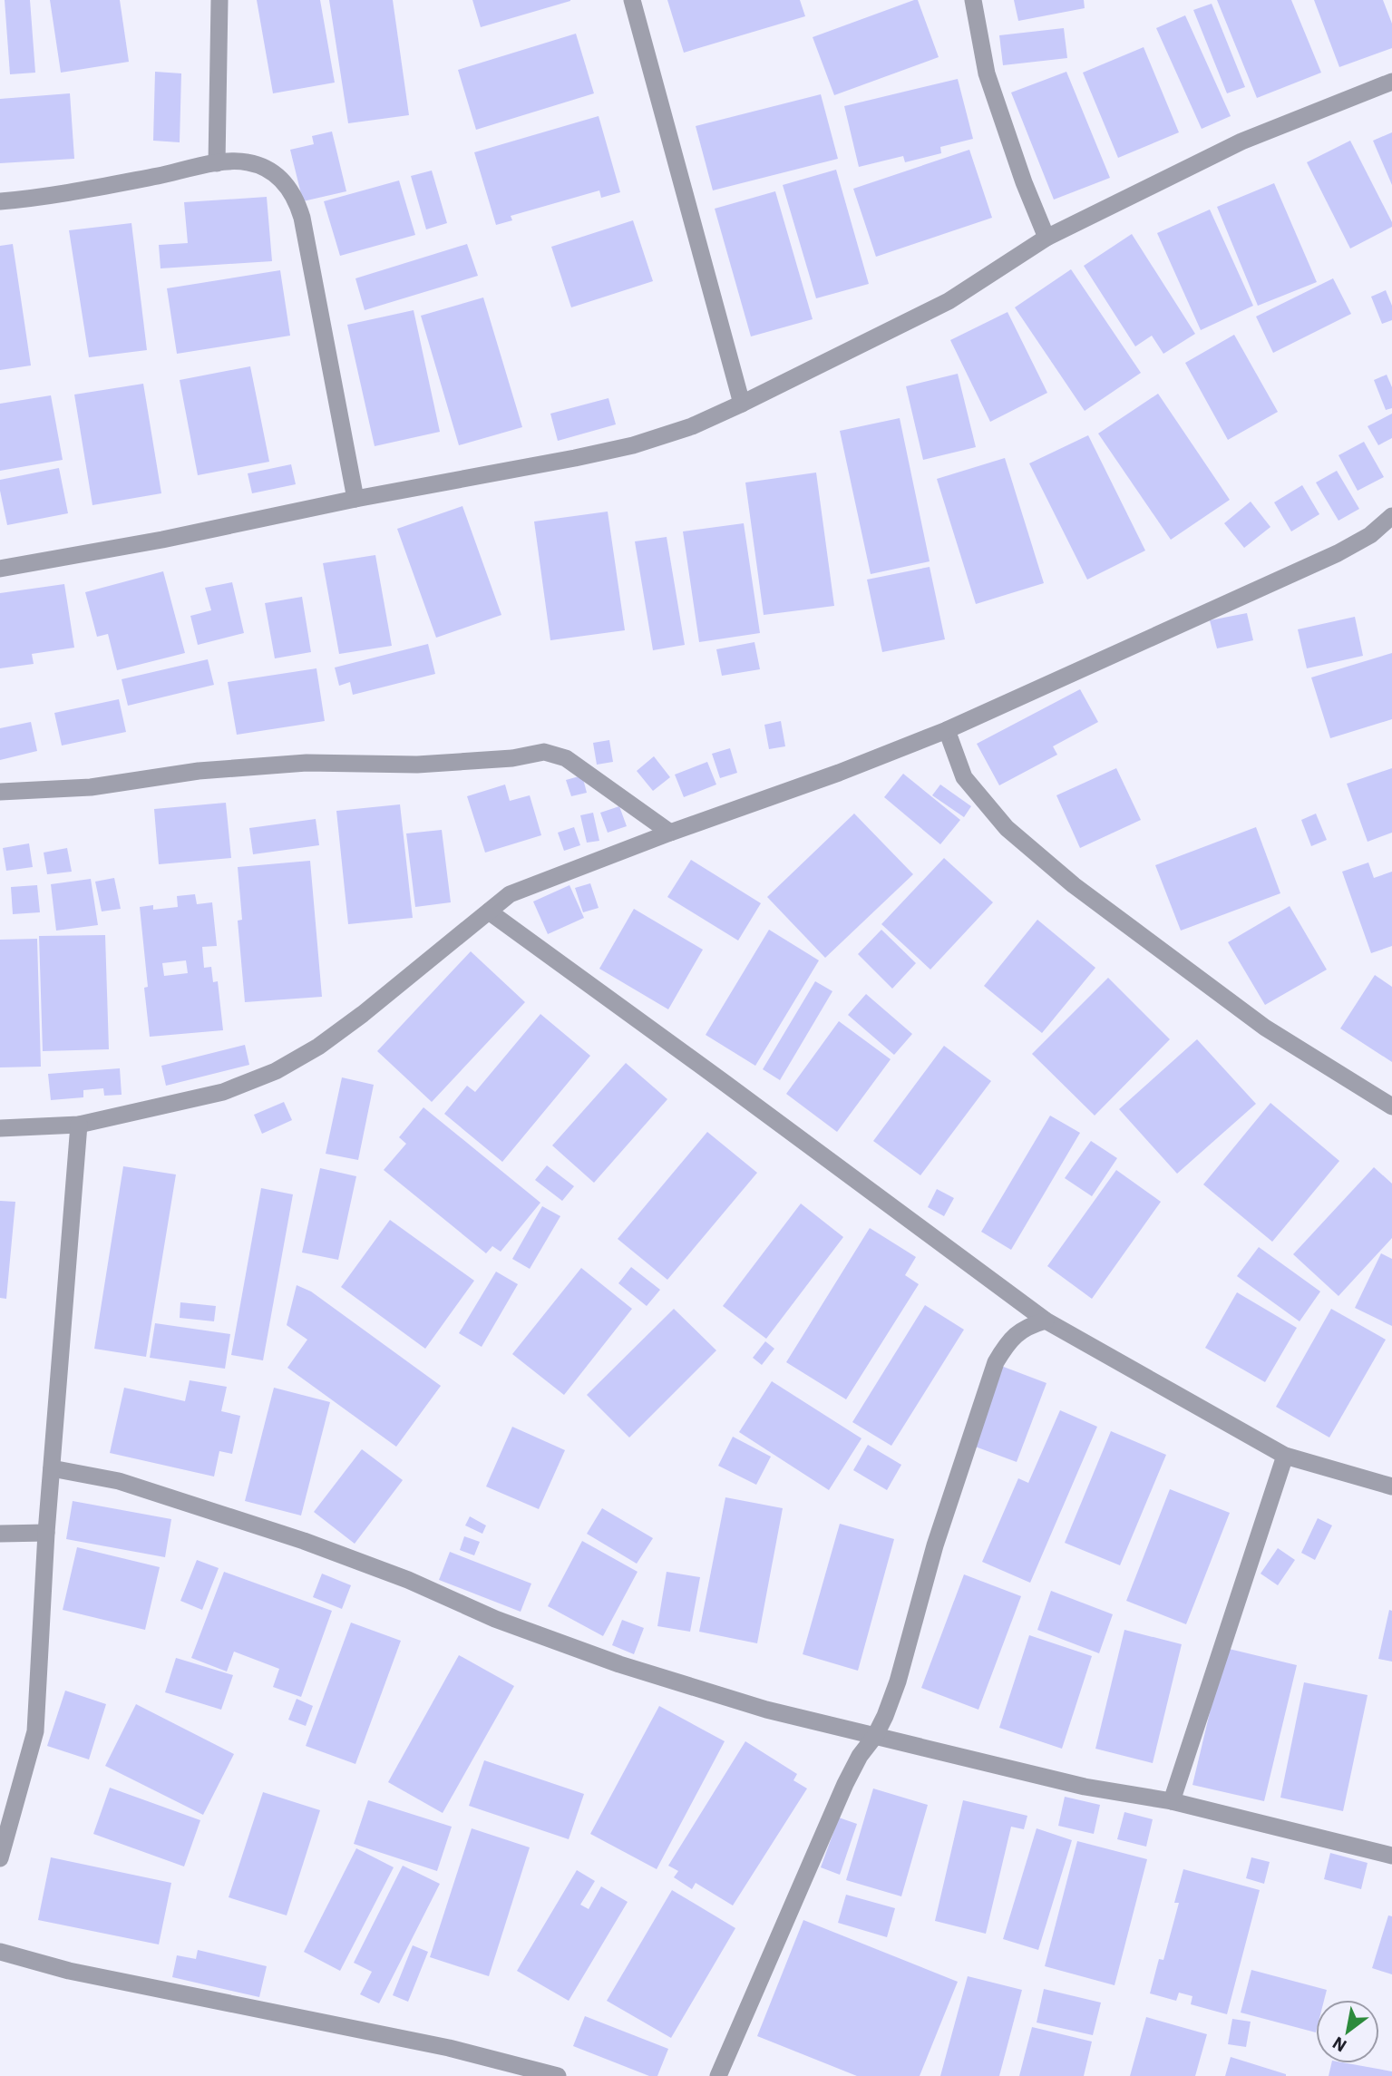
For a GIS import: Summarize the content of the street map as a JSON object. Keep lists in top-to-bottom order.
{
  "north": "bottom left"
}
